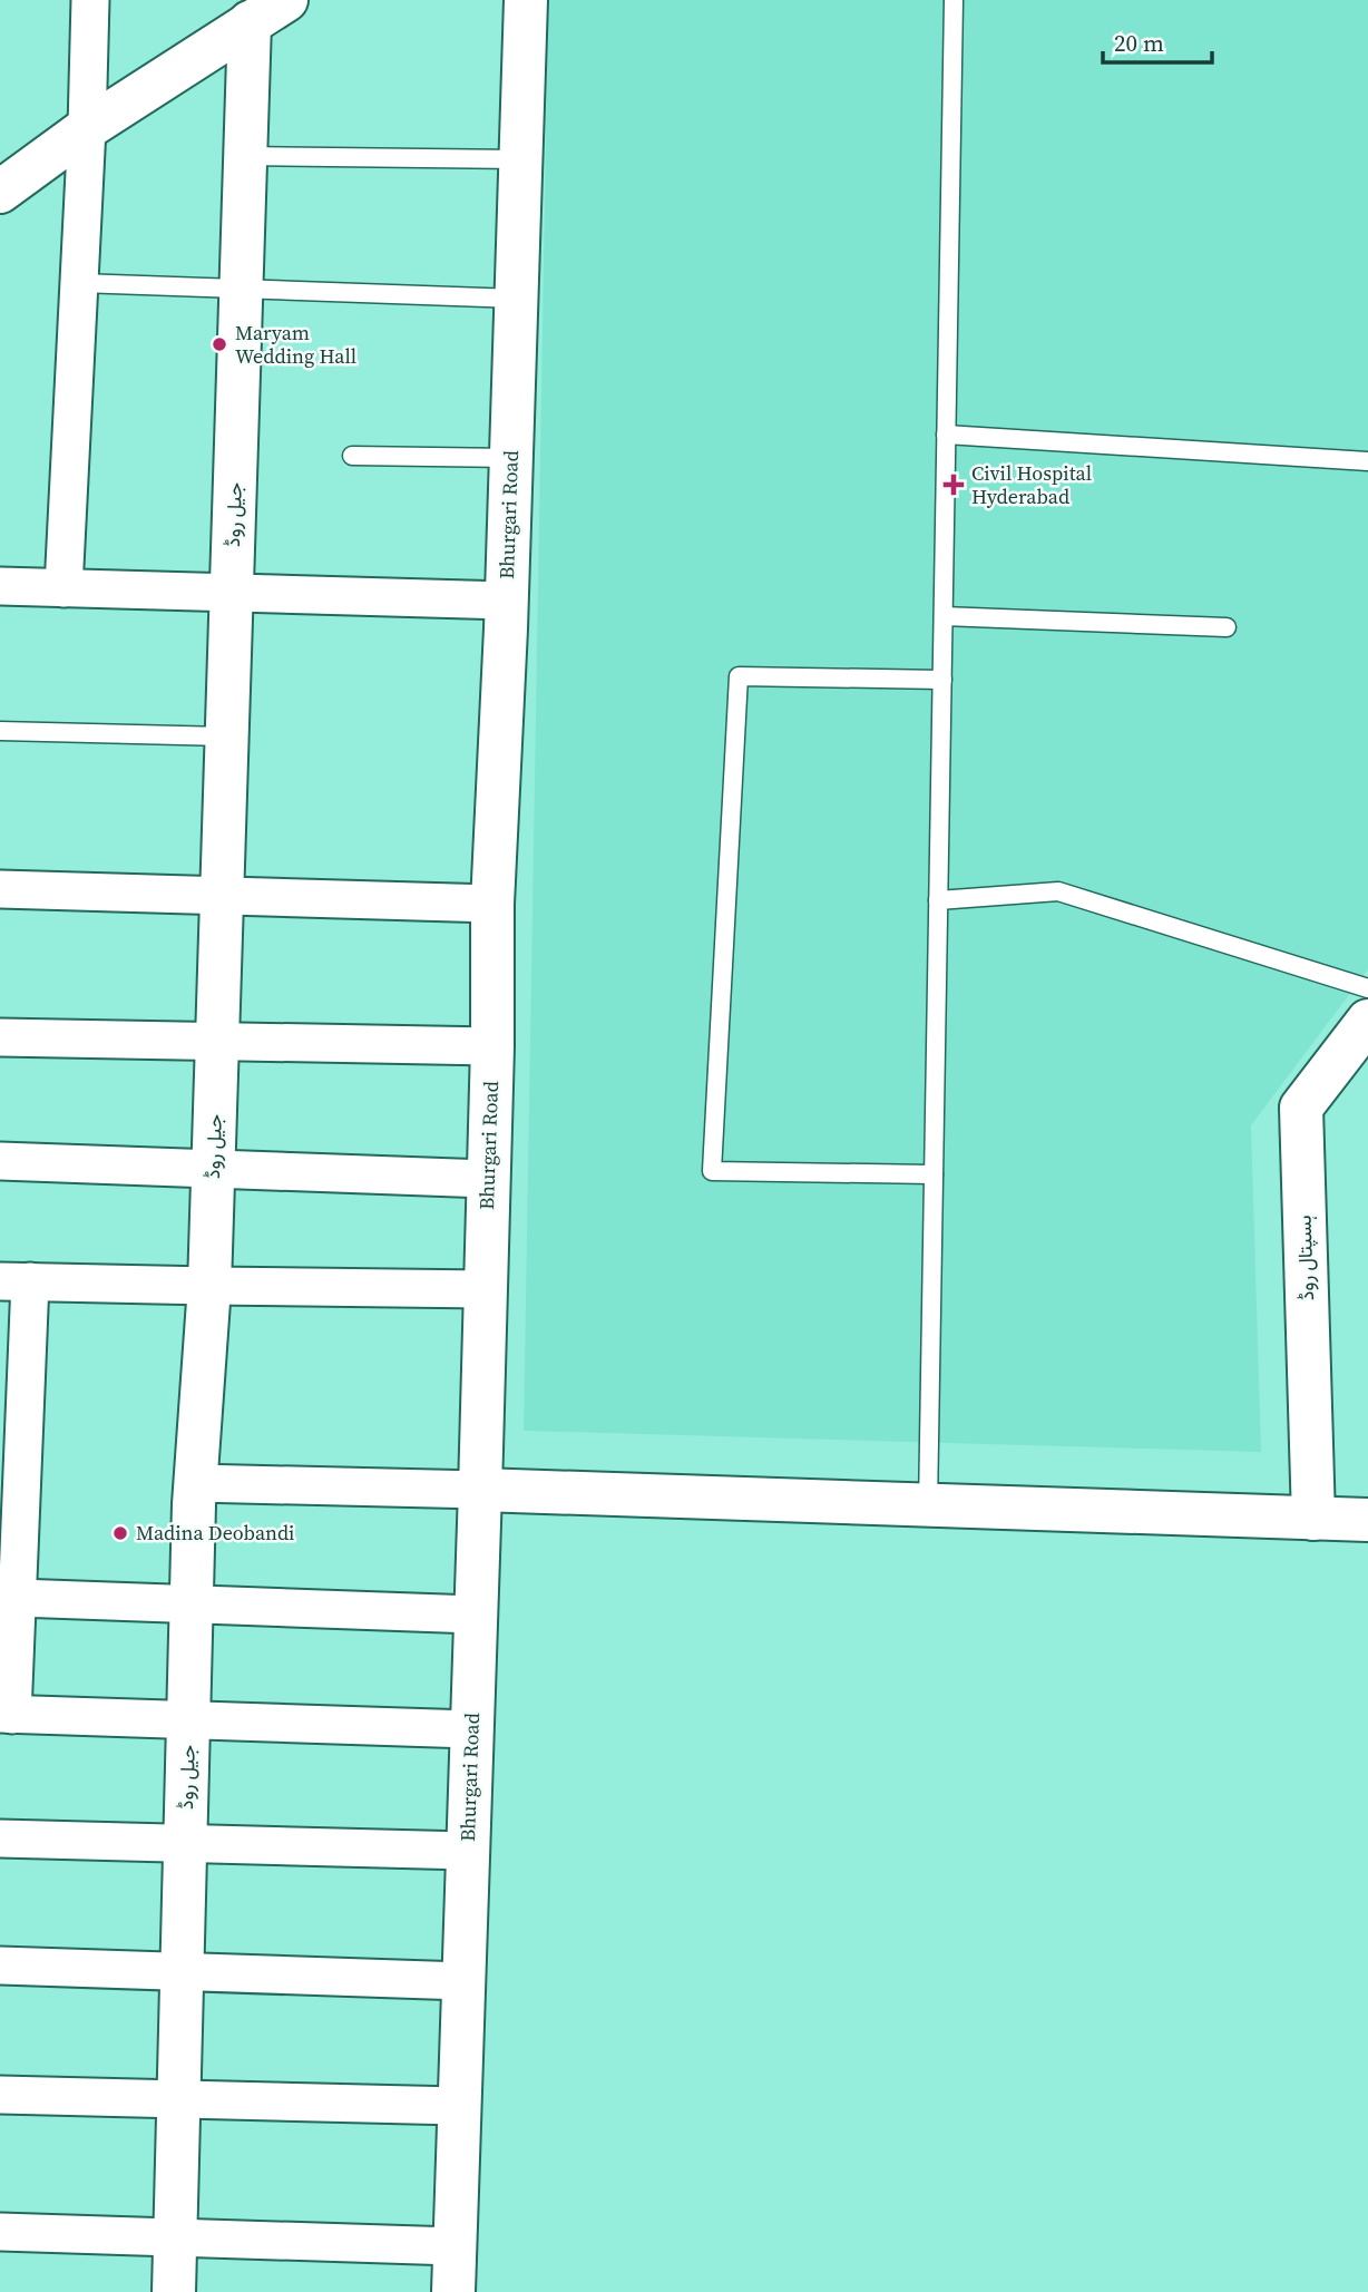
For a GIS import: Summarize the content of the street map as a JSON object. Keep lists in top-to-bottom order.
{
  "streets": {
    "street": ["جیل روڈ", "Bhurgari Road", "ہسپتال روڈ"]
  },
  "places": {
    "other": ["Maryam Wedding Hall", "Madina Deobandi"],
    "health": ["Civil Hospital Hyderabad"]
  },
  "scale_bar": "20 m"
}
